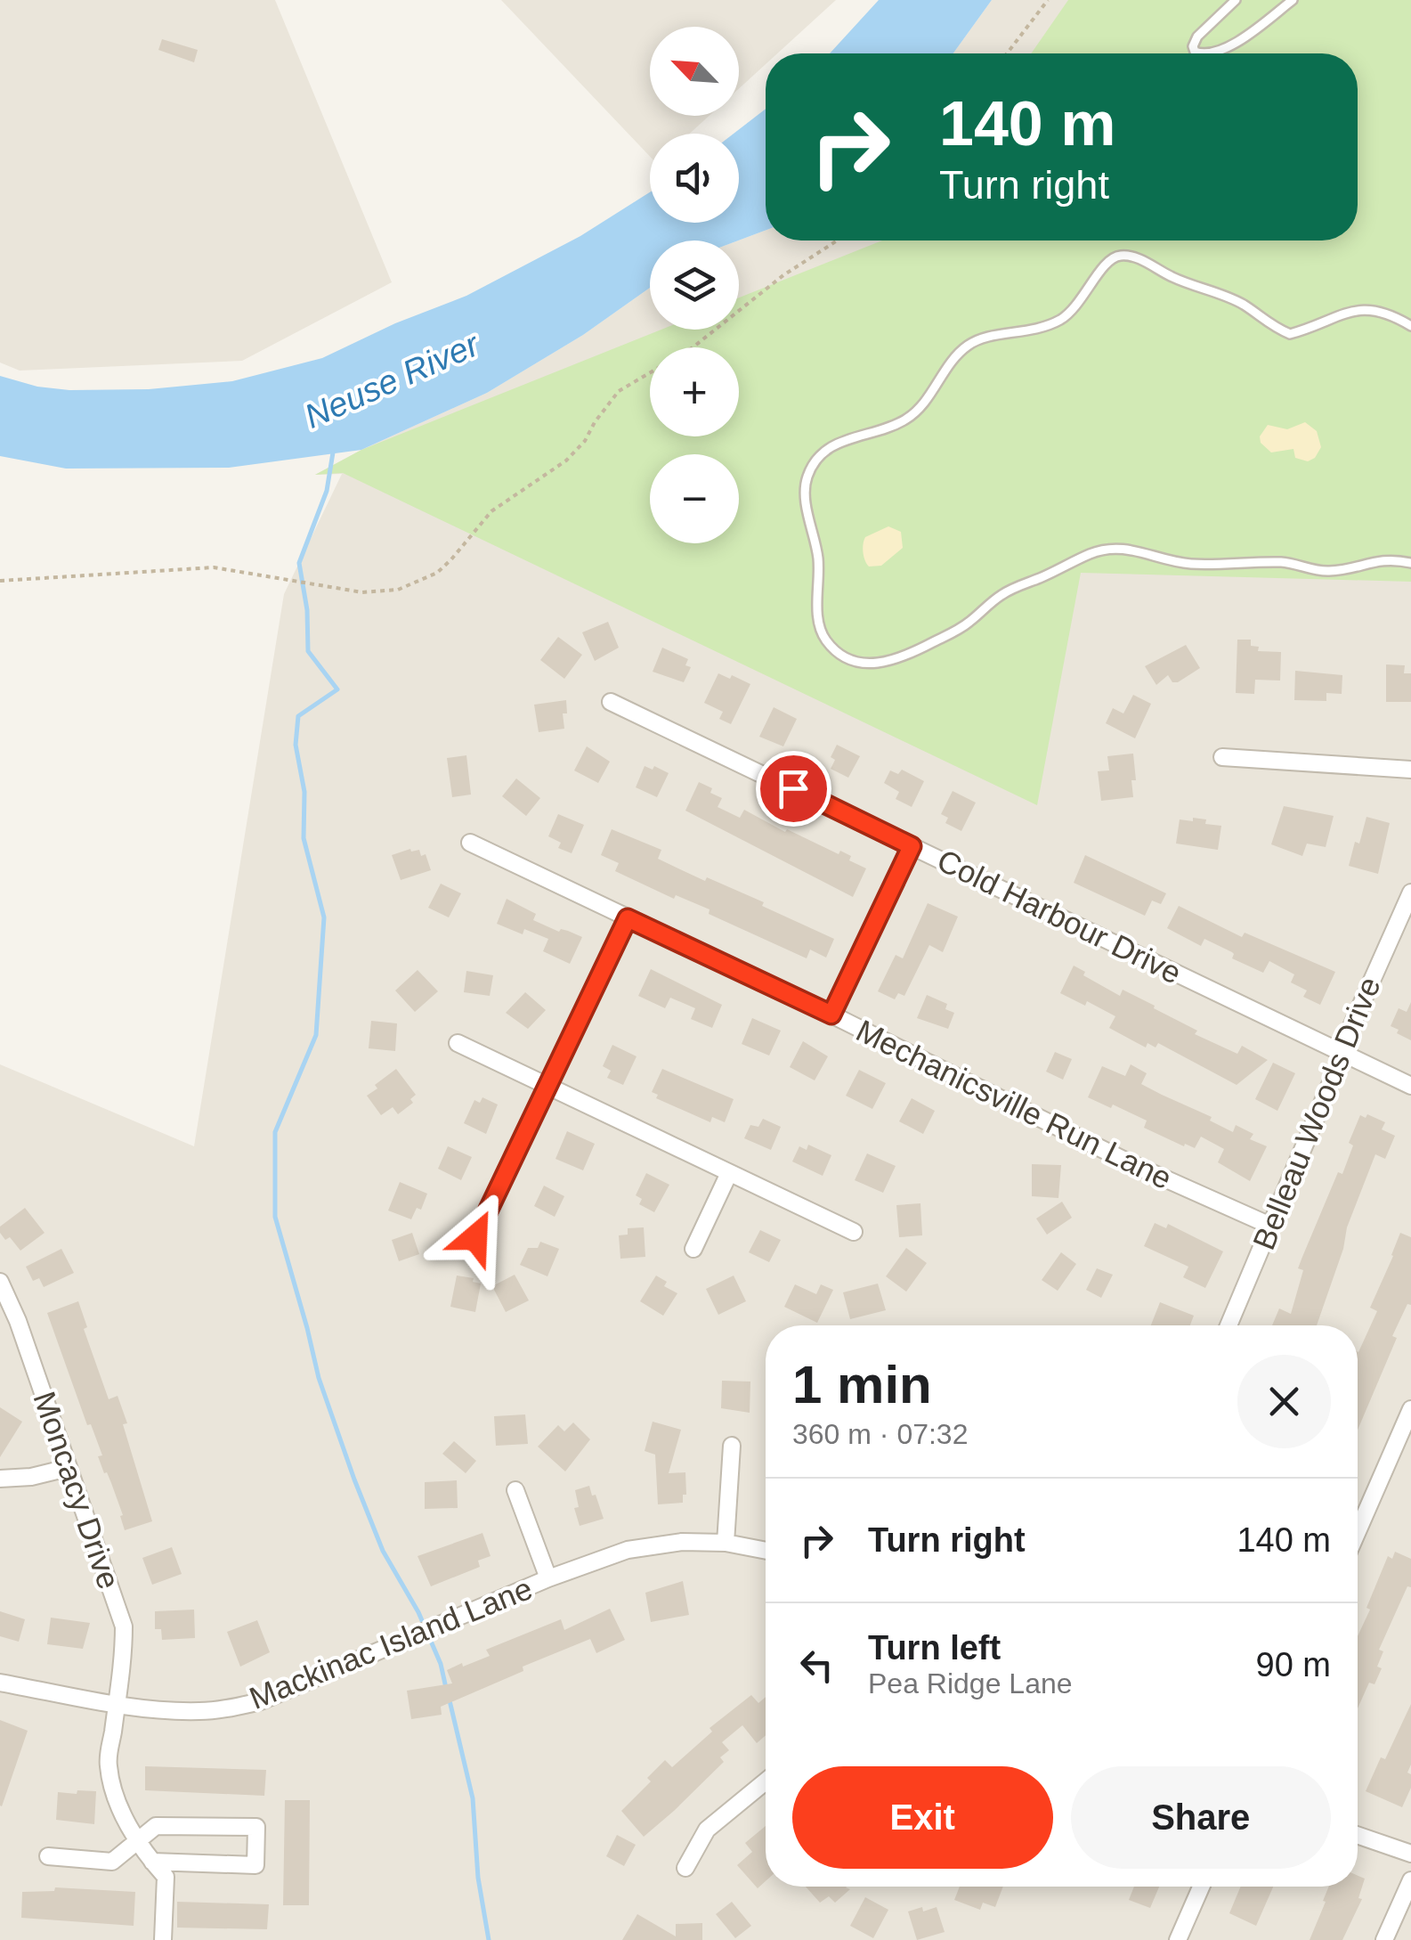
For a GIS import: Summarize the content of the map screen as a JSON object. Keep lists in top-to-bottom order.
{
  "streets": {
    "street": [
      "Cold Harbour Drive",
      "Mechanicsville Run Lane",
      "Belleau Woods Drive",
      "Moncacy Drive",
      "Mackinac Island Lane"
    ]
  },
  "crossings": [
    ["Cold Harbour Drive", "Belleau Woods Drive"],
    ["Mechanicsville Run Lane", "Belleau Woods Drive"],
    ["Moncacy Drive", "Mackinac Island Lane"]
  ],
  "water": ["Neuse River"],
  "north": "top left",
  "page": {
    "map_buttons": ["+", "−"],
    "turn": ["140 m", "Turn right"],
    "heading": ["1 min", "360 m · 07:32"],
    "list": [
      {
        "name": "Turn right",
        "value": "140 m"
      },
      {
        "name": "Turn left",
        "note": "Pea Ridge Lane",
        "value": "90 m"
      }
    ],
    "buttons": ["Exit", "Share"]
  }
}
